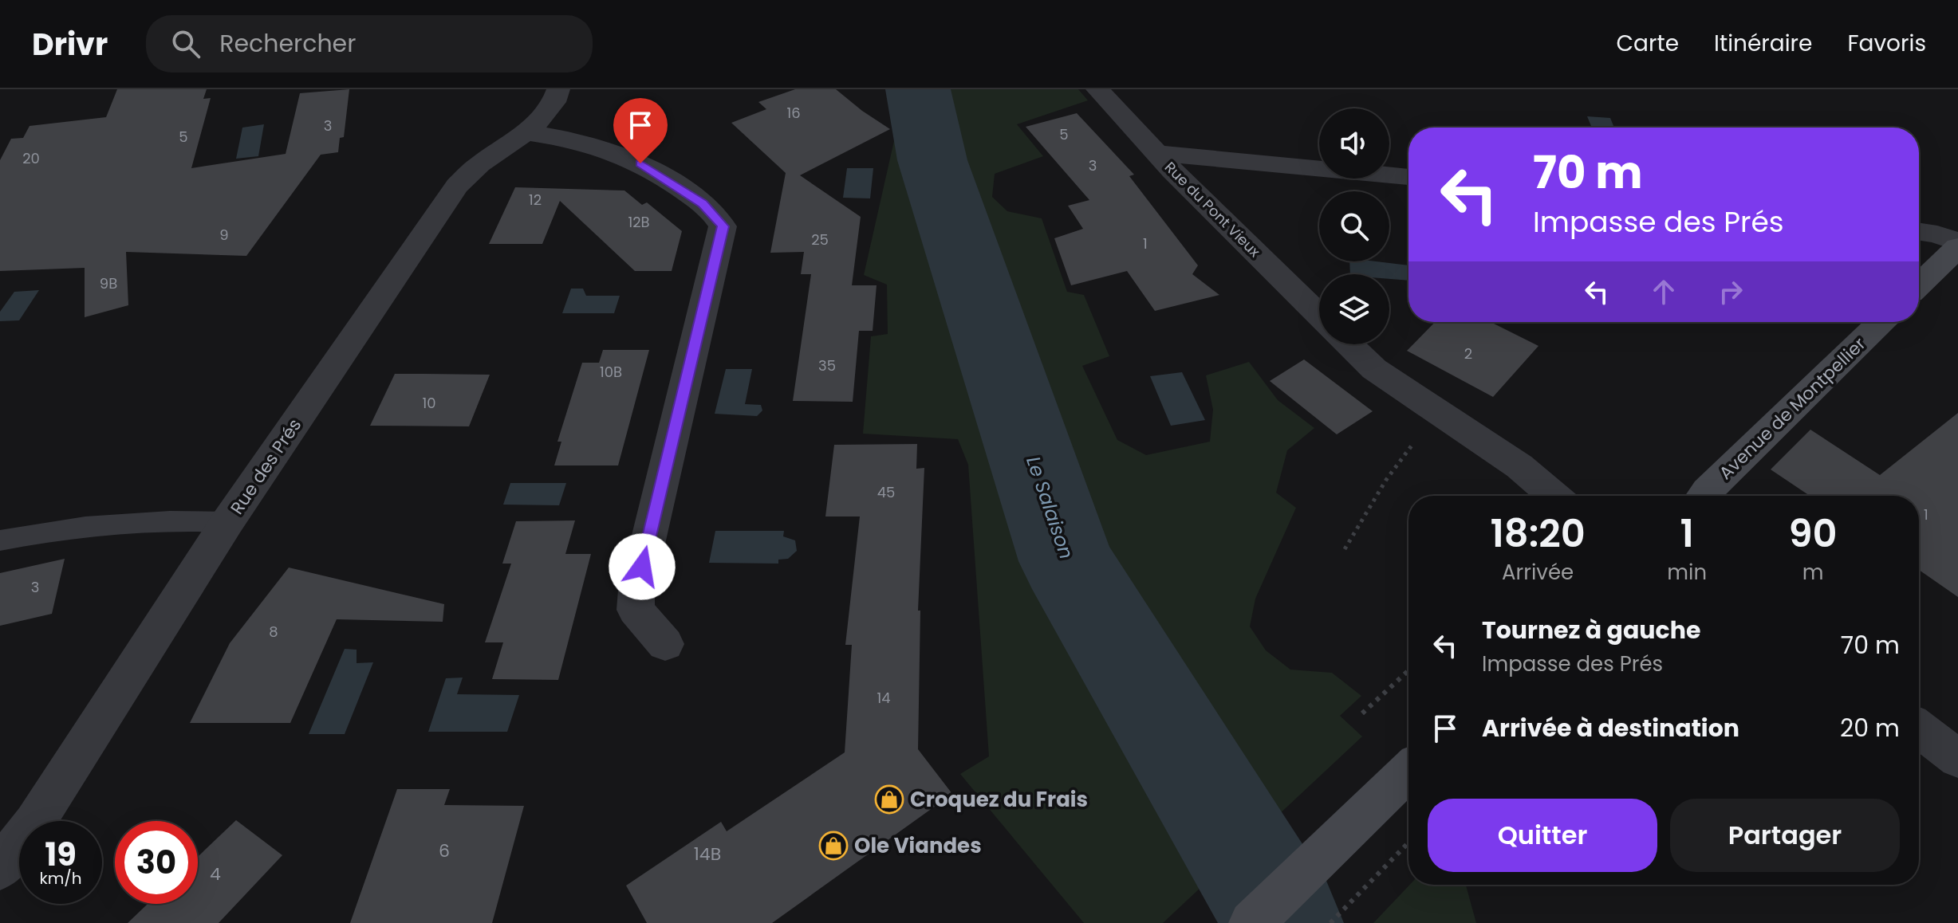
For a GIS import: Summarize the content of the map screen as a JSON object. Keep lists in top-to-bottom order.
{
  "streets": {
    "main road": ["Avenue de Montpellier"],
    "street": ["Rue du Pont Vieux", "Rue des Prés"]
  },
  "water": ["Le Salaison"],
  "places": {
    "shop": ["Croquez du Frais", "Ole Viandes"]
  },
  "house_numbers": [
    "16",
    "3",
    "5",
    "5",
    "20",
    "3",
    "12",
    "12B",
    "9",
    "25",
    "1",
    "9B",
    "2",
    "35",
    "10B",
    "10",
    "45",
    "1",
    "3",
    "8",
    "14",
    "6",
    "14B",
    "4"
  ],
  "page": {
    "header": "Drivr",
    "search": "Rechercher",
    "nav": ["Carte", "Itinéraire", "Favoris"],
    "turn": ["70 m", "Impasse des Prés"],
    "eta": [
      "18:20",
      "Arrivée",
      "1",
      "min",
      "90",
      "m"
    ],
    "list": [
      {
        "name": "Tournez à gauche",
        "note": "Impasse des Prés",
        "value": "70 m"
      },
      {
        "name": "Arrivée à destination",
        "value": "20 m"
      }
    ],
    "buttons": ["Quitter", "Partager"],
    "speed": "19 km/h",
    "limit": "30"
  }
}
